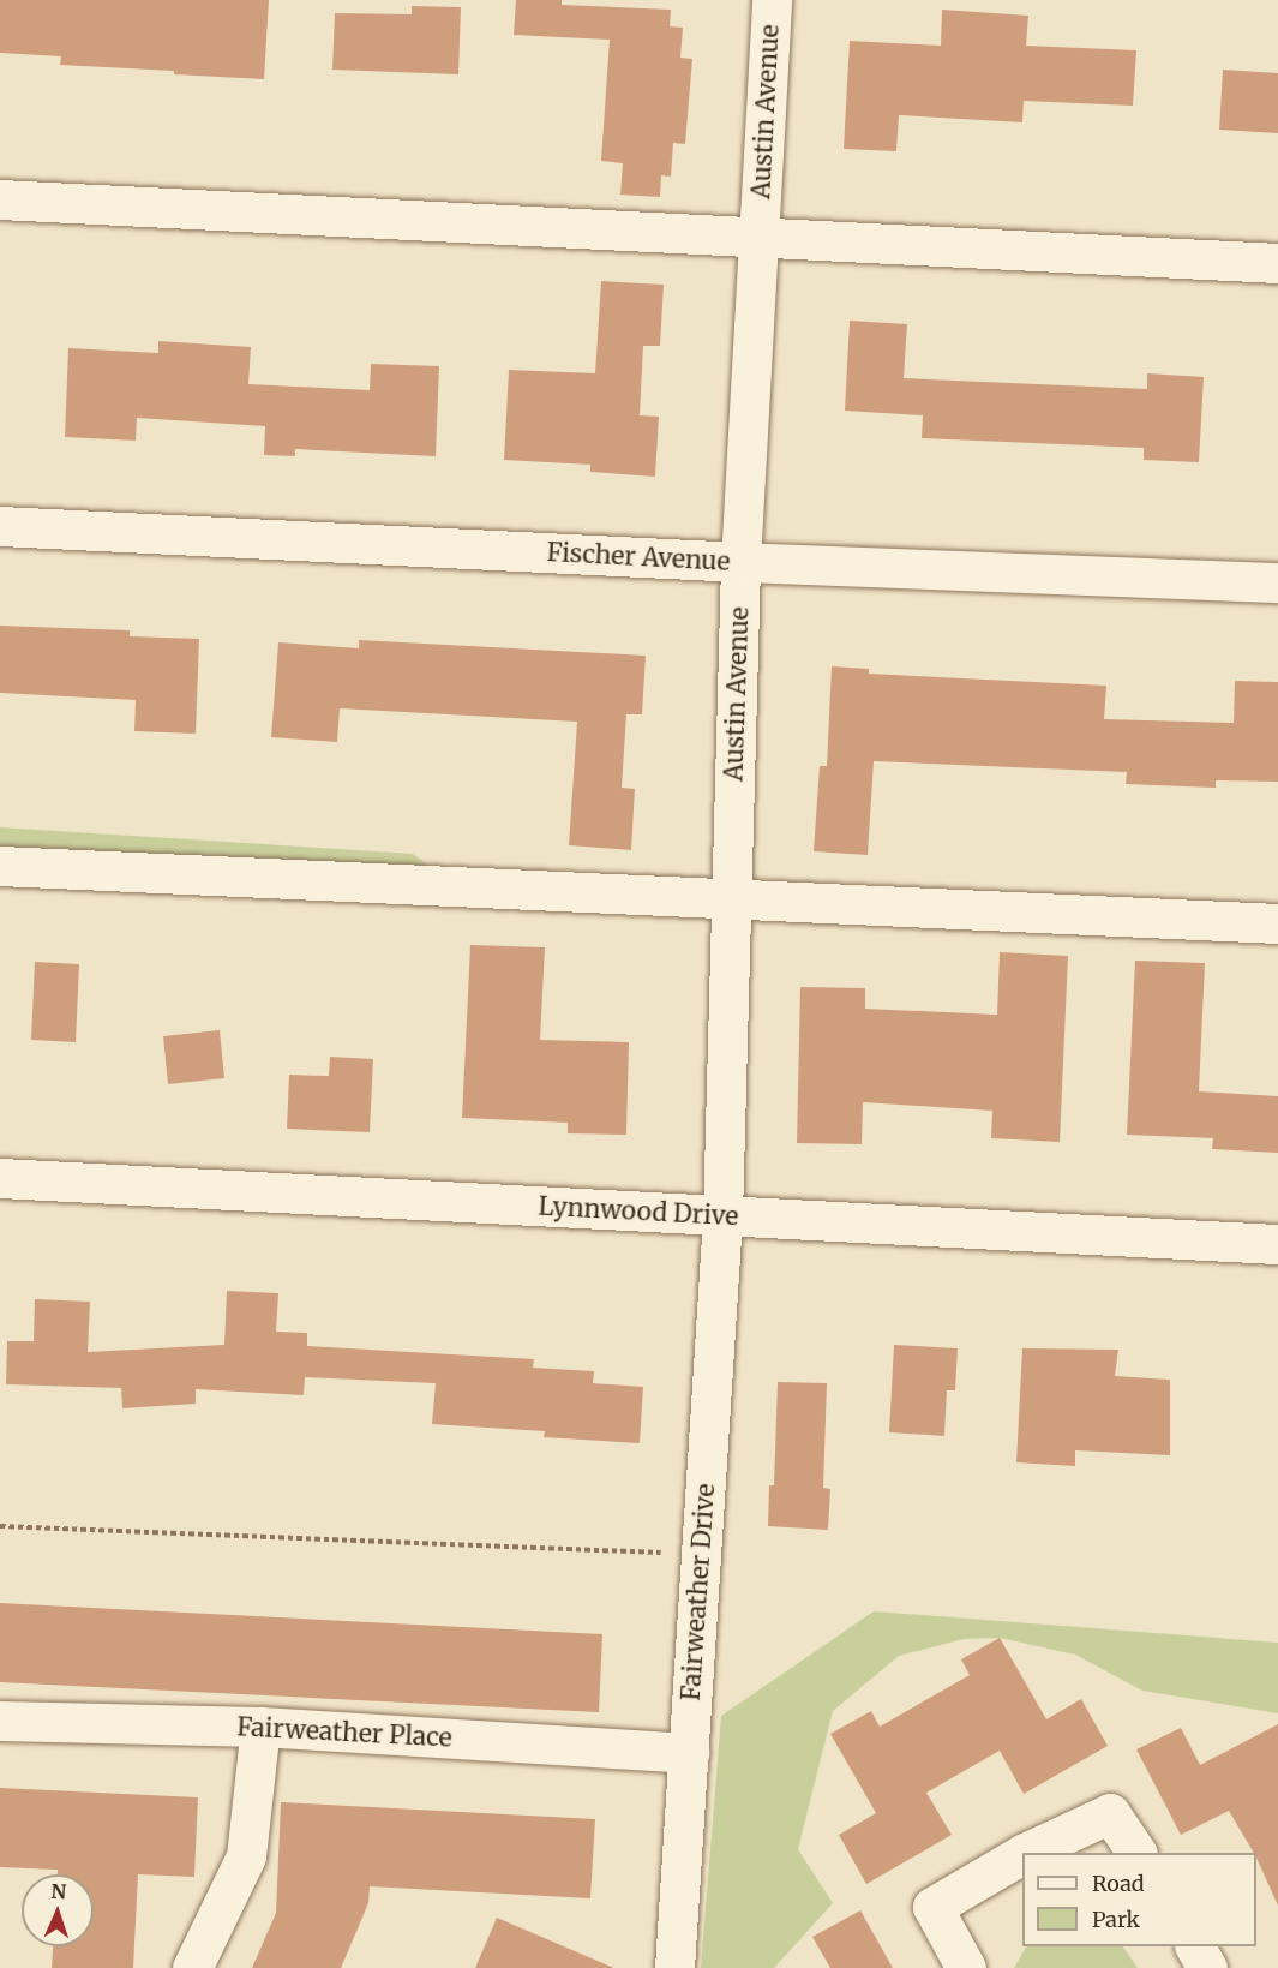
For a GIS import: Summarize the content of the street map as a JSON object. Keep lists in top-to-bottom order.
{
  "streets": {
    "street": [
      "Austin Avenue",
      "Fischer Avenue",
      "Lynnwood Drive",
      "Fairweather Drive",
      "Fairweather Place"
    ]
  },
  "crossings": [
    ["Austin Avenue", "Fischer Avenue"],
    ["Austin Avenue", "Lynnwood Drive"],
    ["Austin Avenue", "Fairweather Drive"],
    ["Lynnwood Drive", "Fairweather Drive"],
    ["Fairweather Drive", "Fairweather Place"]
  ],
  "legend": ["Road", "Park"],
  "north": "top"
}
